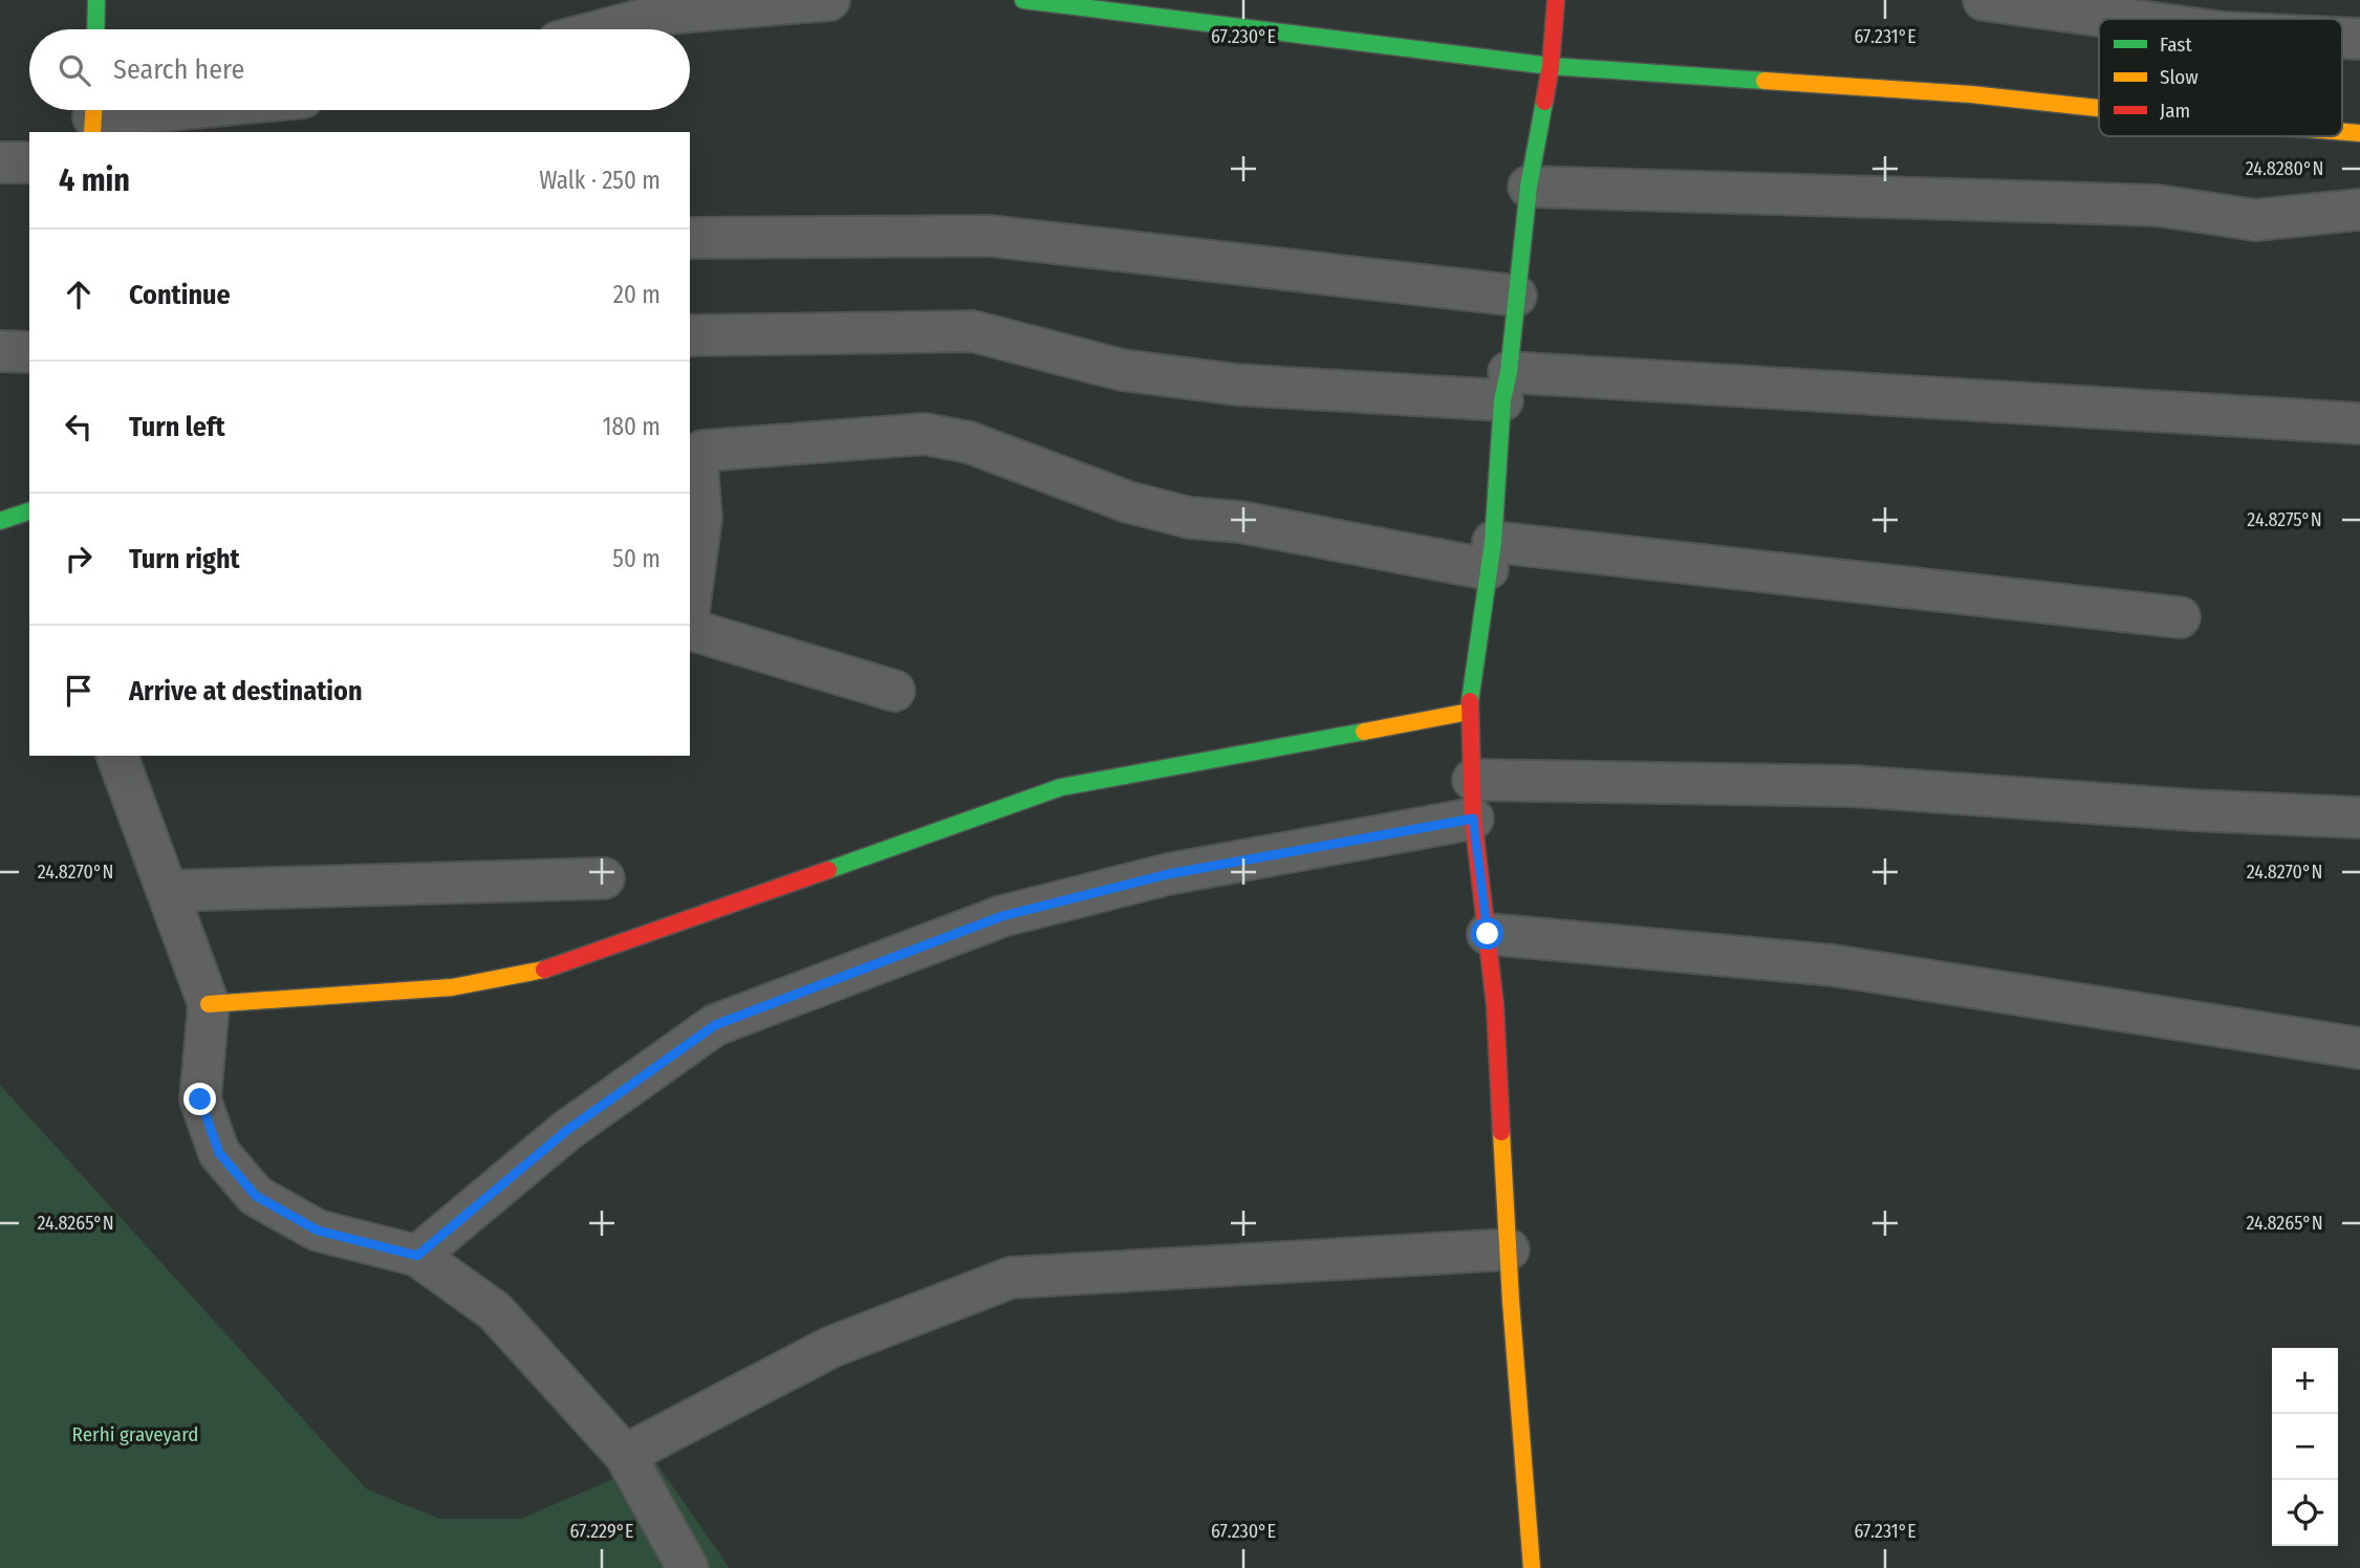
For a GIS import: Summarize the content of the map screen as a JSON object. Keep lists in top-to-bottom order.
{
  "parks": ["Rerhi graveyard"],
  "legend": ["Fast", "Slow", "Jam"],
  "page": {
    "search": "Search here",
    "heading": ["4 min", "Walk · 250 m"],
    "list": [
      ["Continue", "20 m"],
      ["Turn left", "180 m"],
      ["Turn right", "50 m"],
      "Arrive at destination"
    ],
    "map_buttons": ["+", "−"]
  },
  "coordinates": [
    "67.230°E",
    "67.231°E",
    "24.8280°N",
    "24.8275°N",
    "24.8270°N",
    "24.8265°N",
    "67.229°E"
  ]
}
